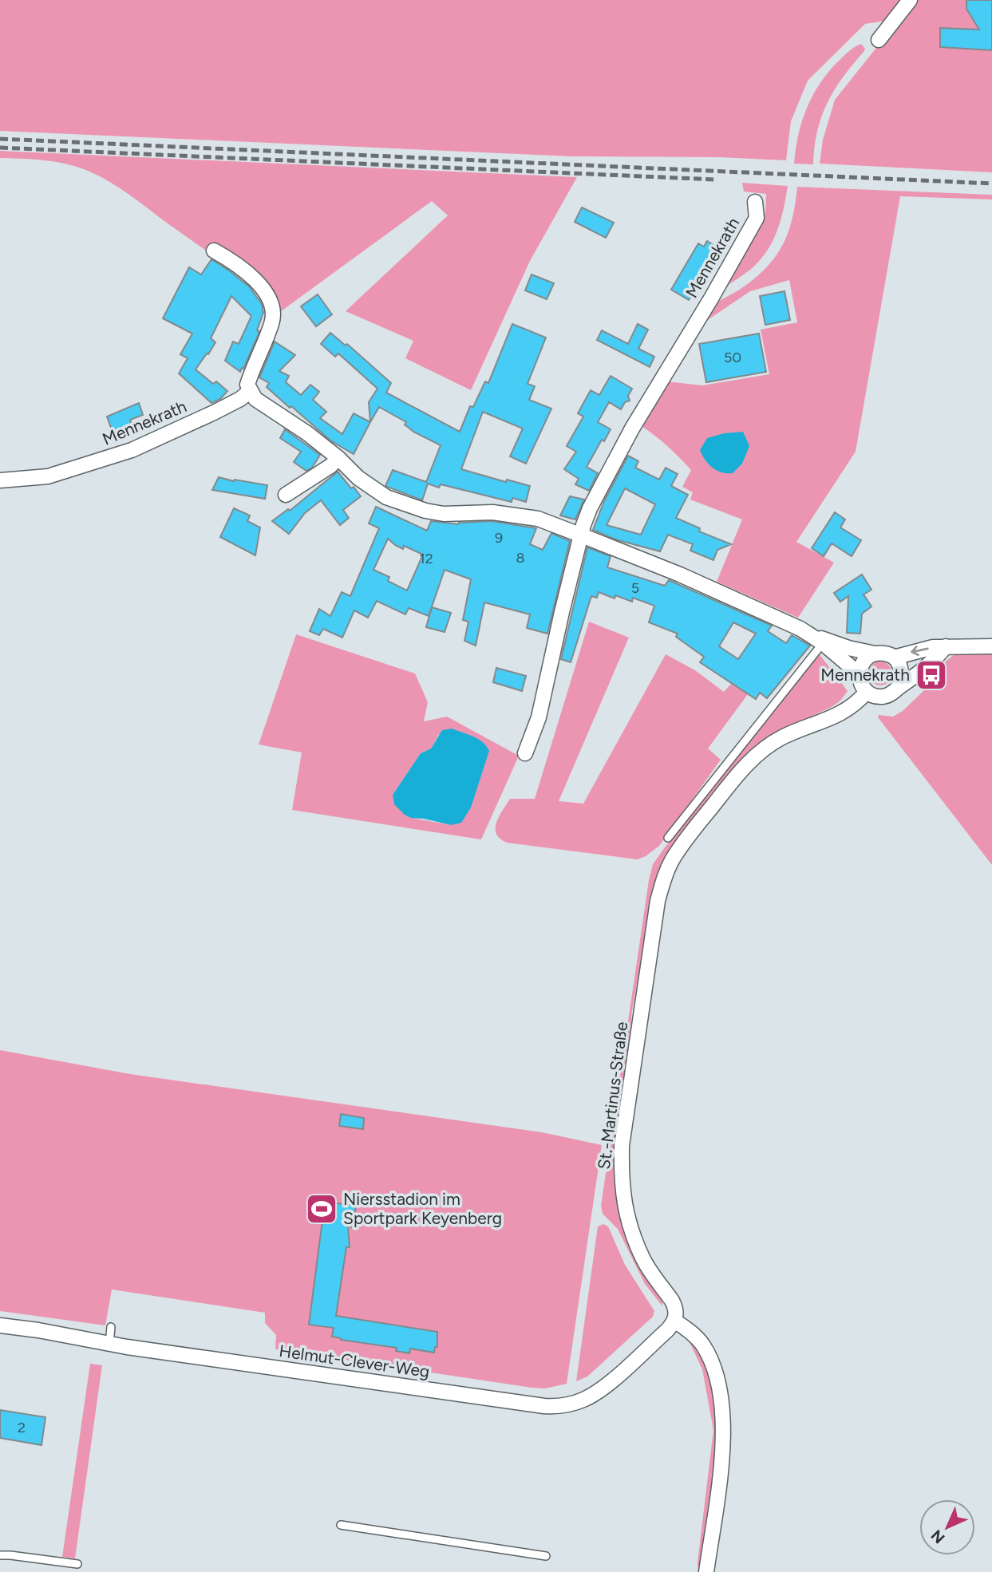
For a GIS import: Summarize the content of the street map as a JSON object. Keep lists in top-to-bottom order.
{
  "streets": {
    "street": ["Mennekrath", "St.-Martinus-Straße", "Helmut-Clever-Weg"]
  },
  "crossings": [
    ["St.-Martinus-Straße", "Helmut-Clever-Weg"]
  ],
  "places": {
    "bus stop": ["Mennekrath"],
    "sports": ["Niersstadion im Sportpark Keyenberg"]
  },
  "house_numbers": [
    "50",
    "9",
    "8",
    "12",
    "5",
    "2"
  ],
  "north": "bottom left"
}
